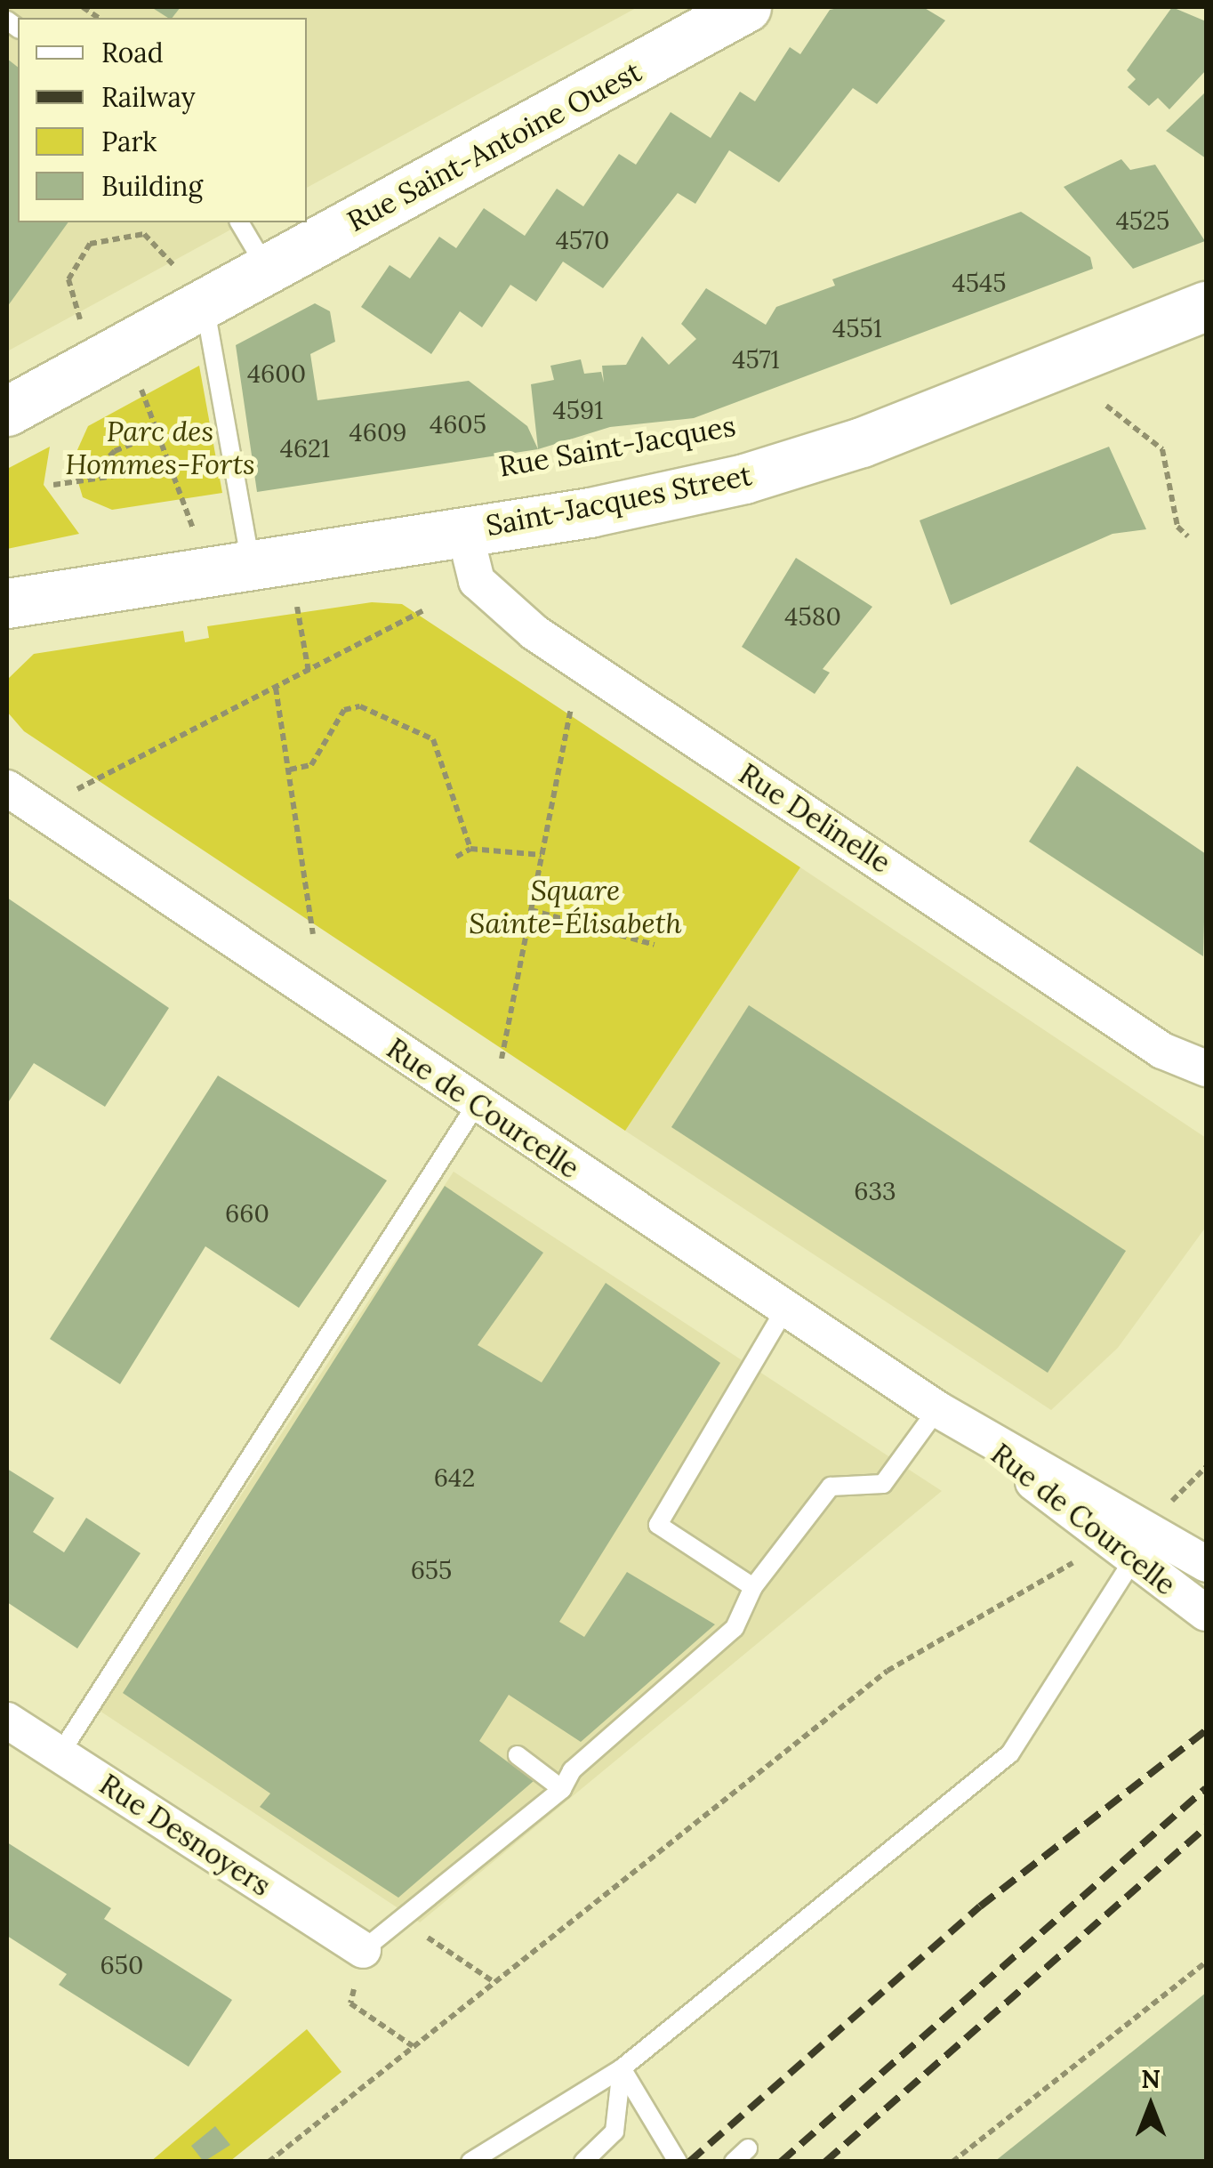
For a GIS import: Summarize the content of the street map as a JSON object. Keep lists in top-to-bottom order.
{
  "streets": {
    "main road": ["Rue Saint-Antoine Ouest", "Saint-Jacques Street"],
    "street": ["Rue Delinelle", "Rue de Courcelle", "Rue Desnoyers"]
  },
  "crossings": [
    ["Saint-Jacques Street", "Rue Delinelle"]
  ],
  "parks": ["Parc des Hommes-Forts", "Square Sainte-Élisabeth"],
  "house_numbers": [
    "4525",
    "4570",
    "4545",
    "4551",
    "4571",
    "4600",
    "4591",
    "4605",
    "4609",
    "4621",
    "4580",
    "633",
    "660",
    "642",
    "655",
    "650"
  ],
  "legend": [
    "Road",
    "Railway",
    "Park",
    "Building"
  ],
  "north": "top"
}
